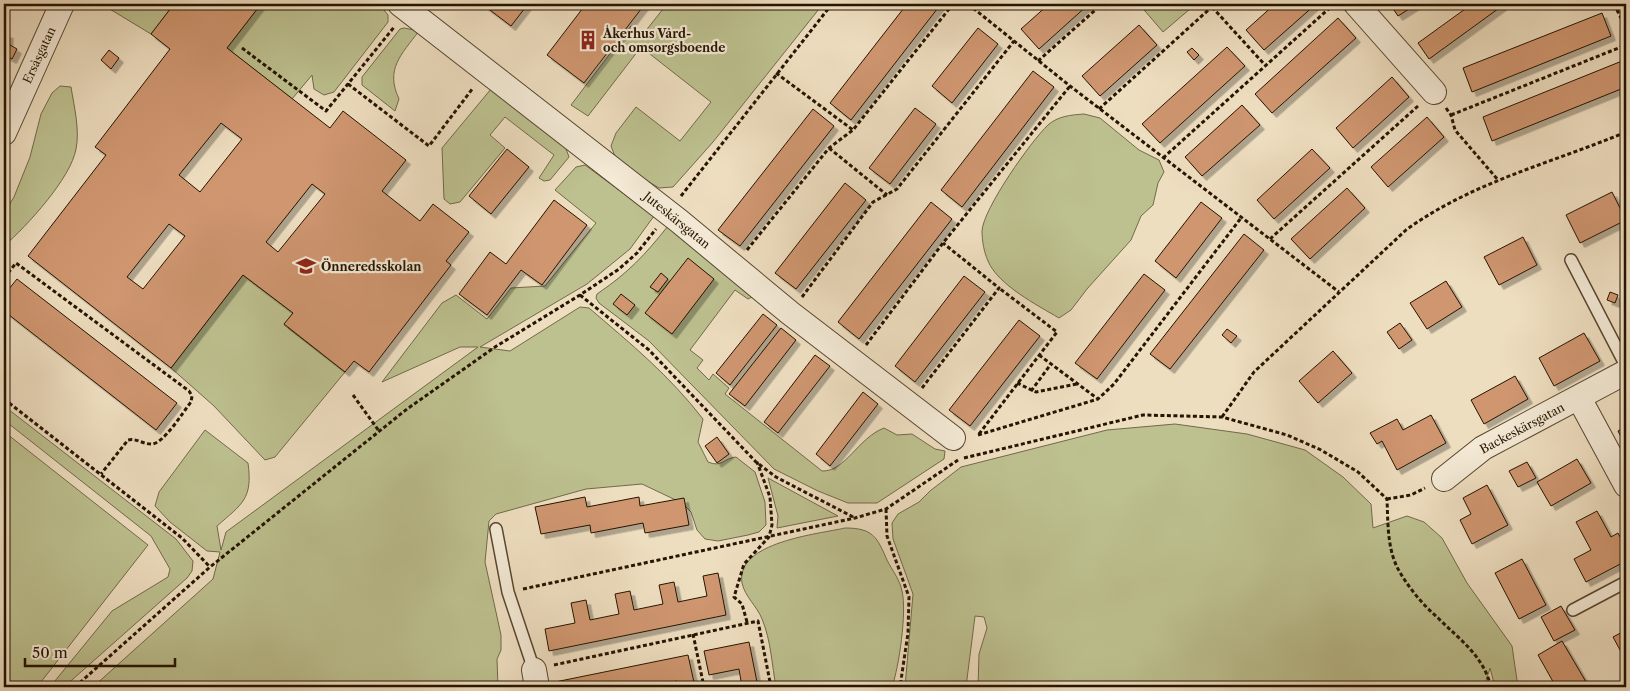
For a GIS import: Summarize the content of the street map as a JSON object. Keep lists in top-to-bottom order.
{
  "streets": {
    "street": ["Ersåsgatan", "Juteskärsgatan", "Backeskärsgatan"]
  },
  "places": {
    "building": ["Åkerhus Vård- och omsorgsboende"],
    "school or university": ["Önneredsskolan"]
  },
  "scale_bar": "50 m"
}
